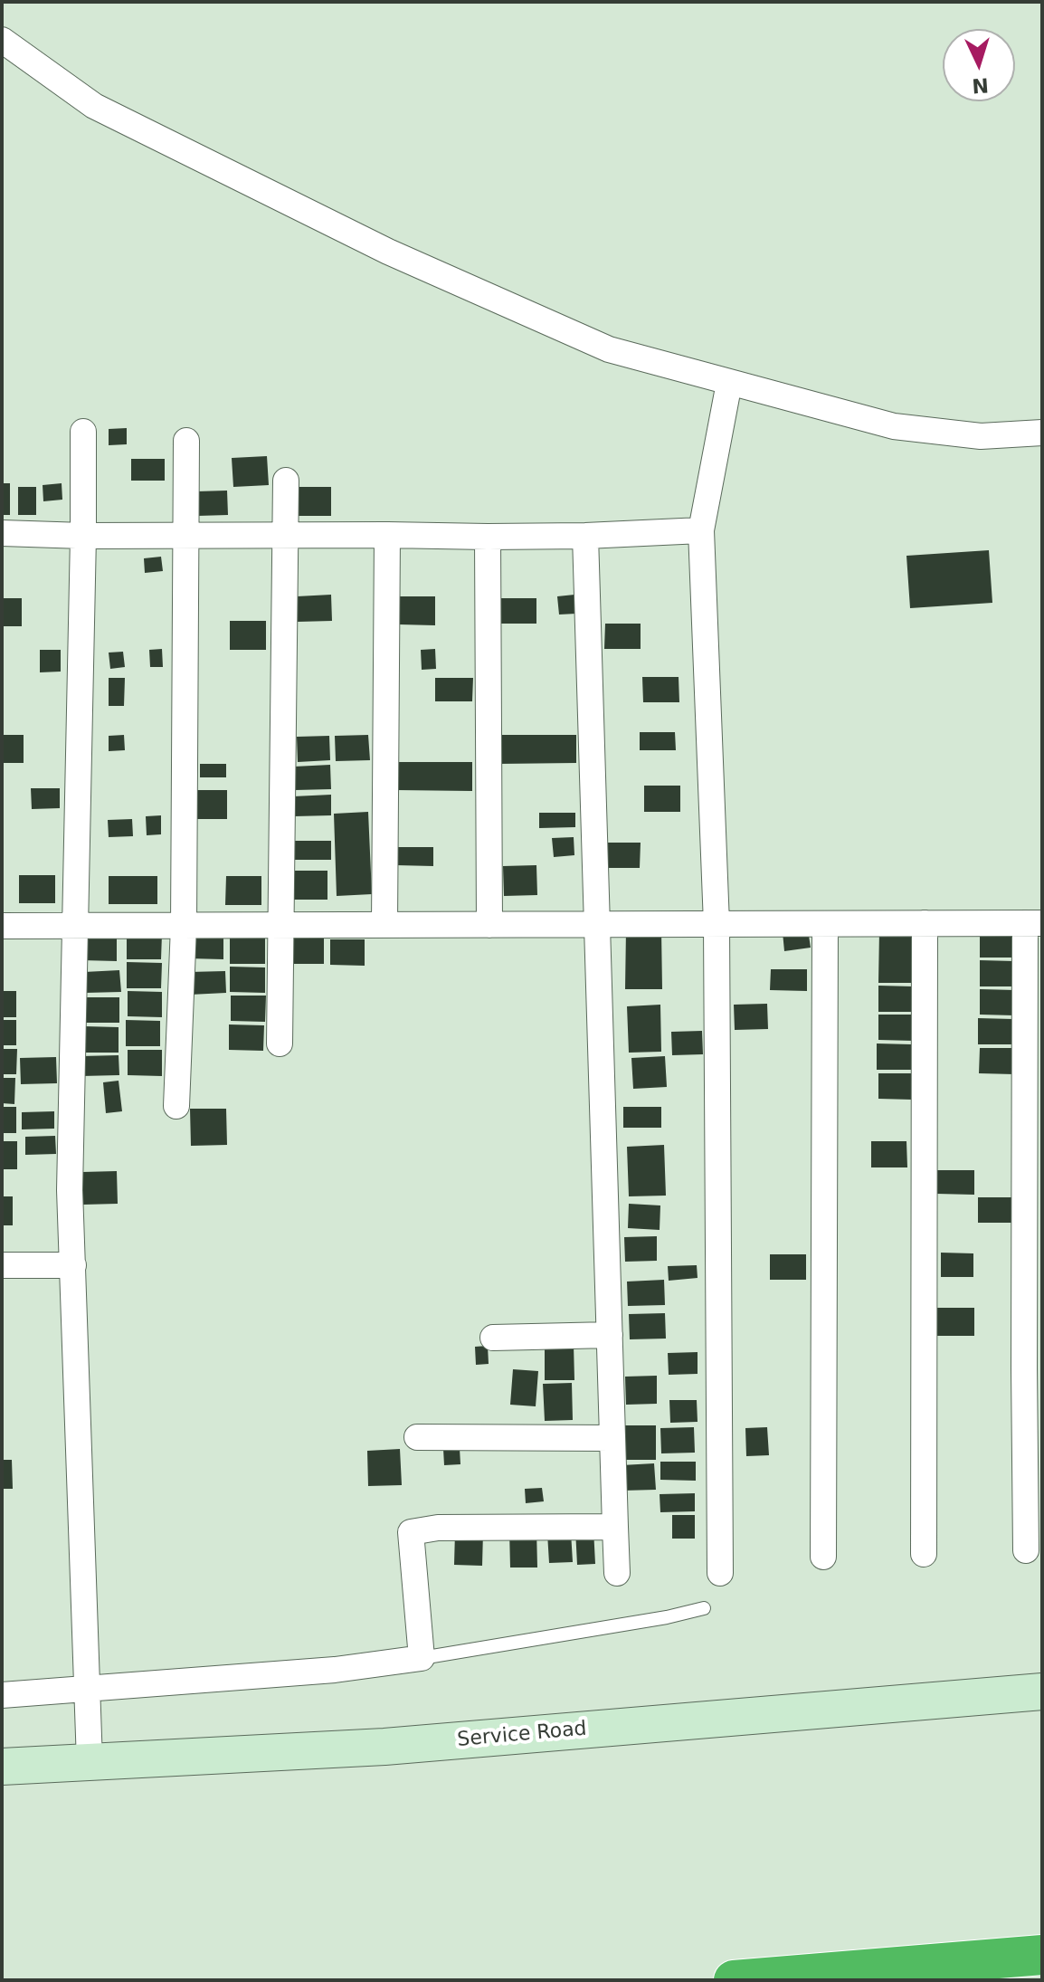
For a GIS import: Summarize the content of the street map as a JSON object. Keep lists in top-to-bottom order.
{
  "streets": {
    "main road": ["Service Road"]
  },
  "north": "bottom"
}
